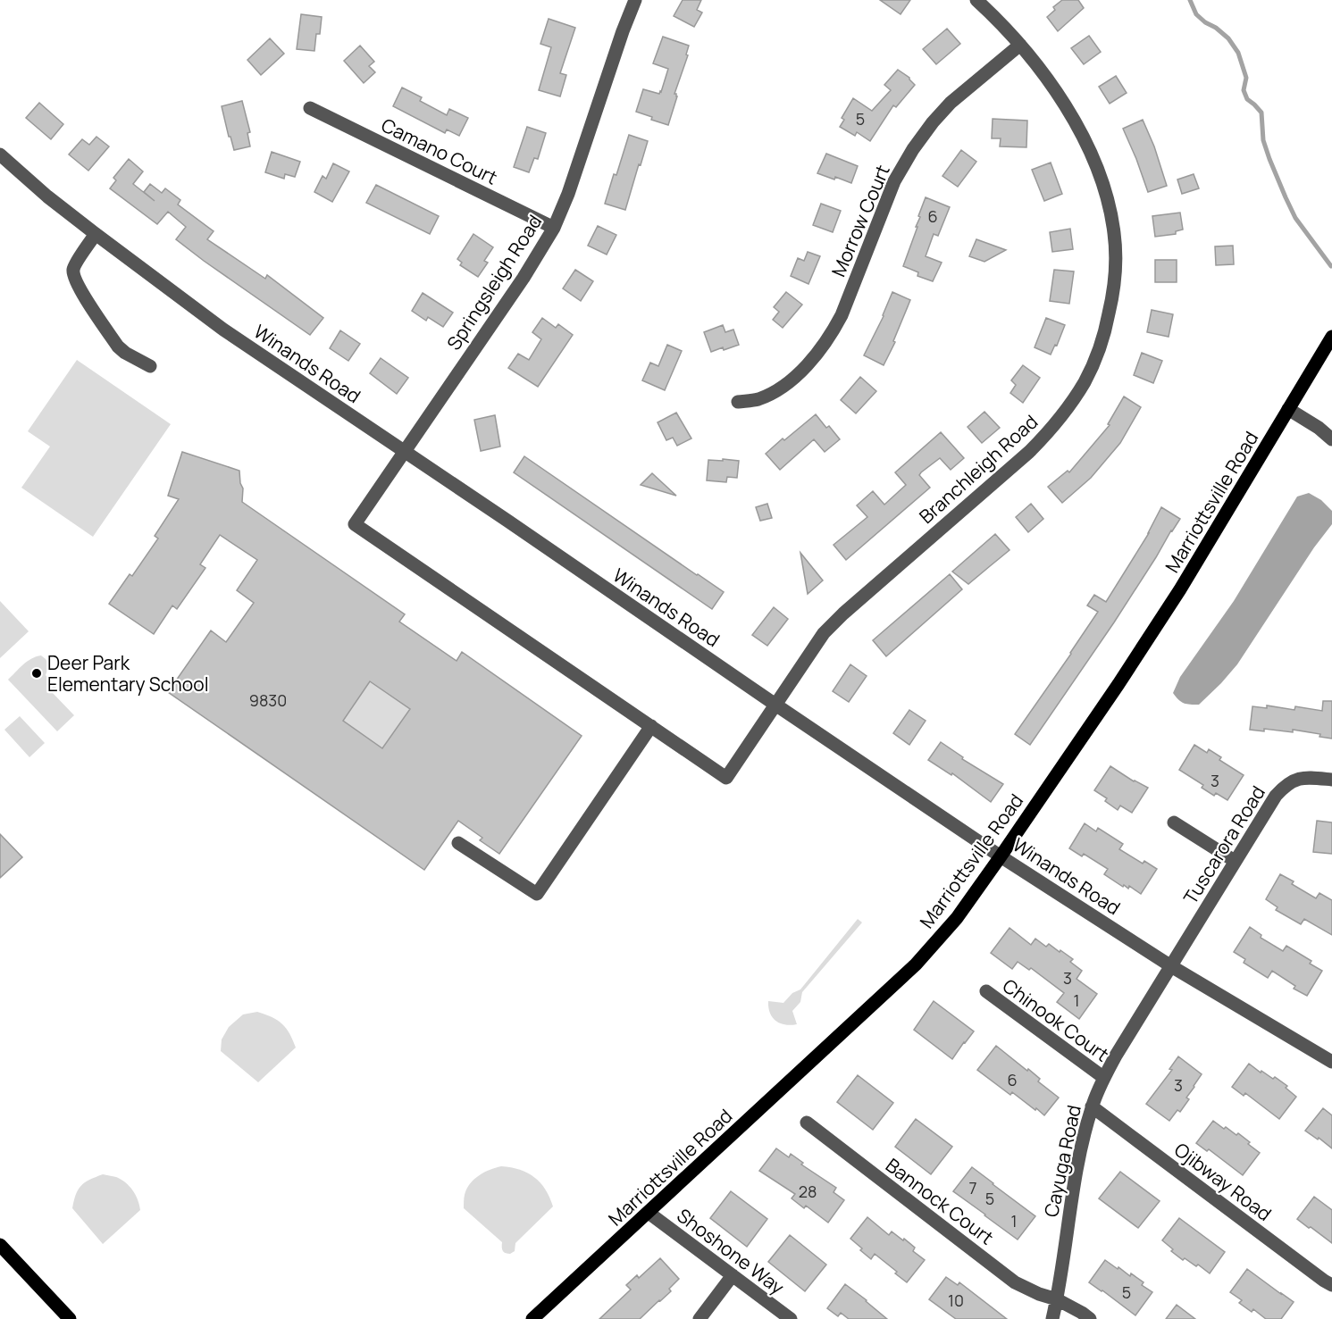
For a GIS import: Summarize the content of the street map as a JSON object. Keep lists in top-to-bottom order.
{
  "streets": {
    "main road": ["Marriottsville Road"],
    "street": [
      "Camano Court",
      "Morrow Court",
      "Springsleigh Road",
      "Winands Road",
      "Branchleigh Road",
      "Tuscarora Road",
      "Chinook Court",
      "Cayuga Road",
      "Ojibway Road",
      "Bannock Court",
      "Shoshone Way"
    ]
  },
  "crossings": [
    ["Camano Court", "Springsleigh Road"],
    ["Morrow Court", "Branchleigh Road"],
    ["Springsleigh Road", "Winands Road"],
    ["Springsleigh Road", "Branchleigh Road"],
    ["Winands Road", "Branchleigh Road"],
    ["Winands Road", "Marriottsville Road"],
    ["Winands Road", "Tuscarora Road"],
    ["Winands Road", "Cayuga Road"],
    ["Marriottsville Road", "Shoshone Way"],
    ["Tuscarora Road", "Cayuga Road"],
    ["Chinook Court", "Cayuga Road"],
    ["Cayuga Road", "Ojibway Road"],
    ["Cayuga Road", "Bannock Court"]
  ],
  "places": ["Deer Park Elementary School"],
  "house_numbers": [
    "5",
    "6",
    "9830",
    "3",
    "3",
    "1",
    "6",
    "3",
    "7",
    "28",
    "5",
    "1",
    "5",
    "10"
  ]
}
